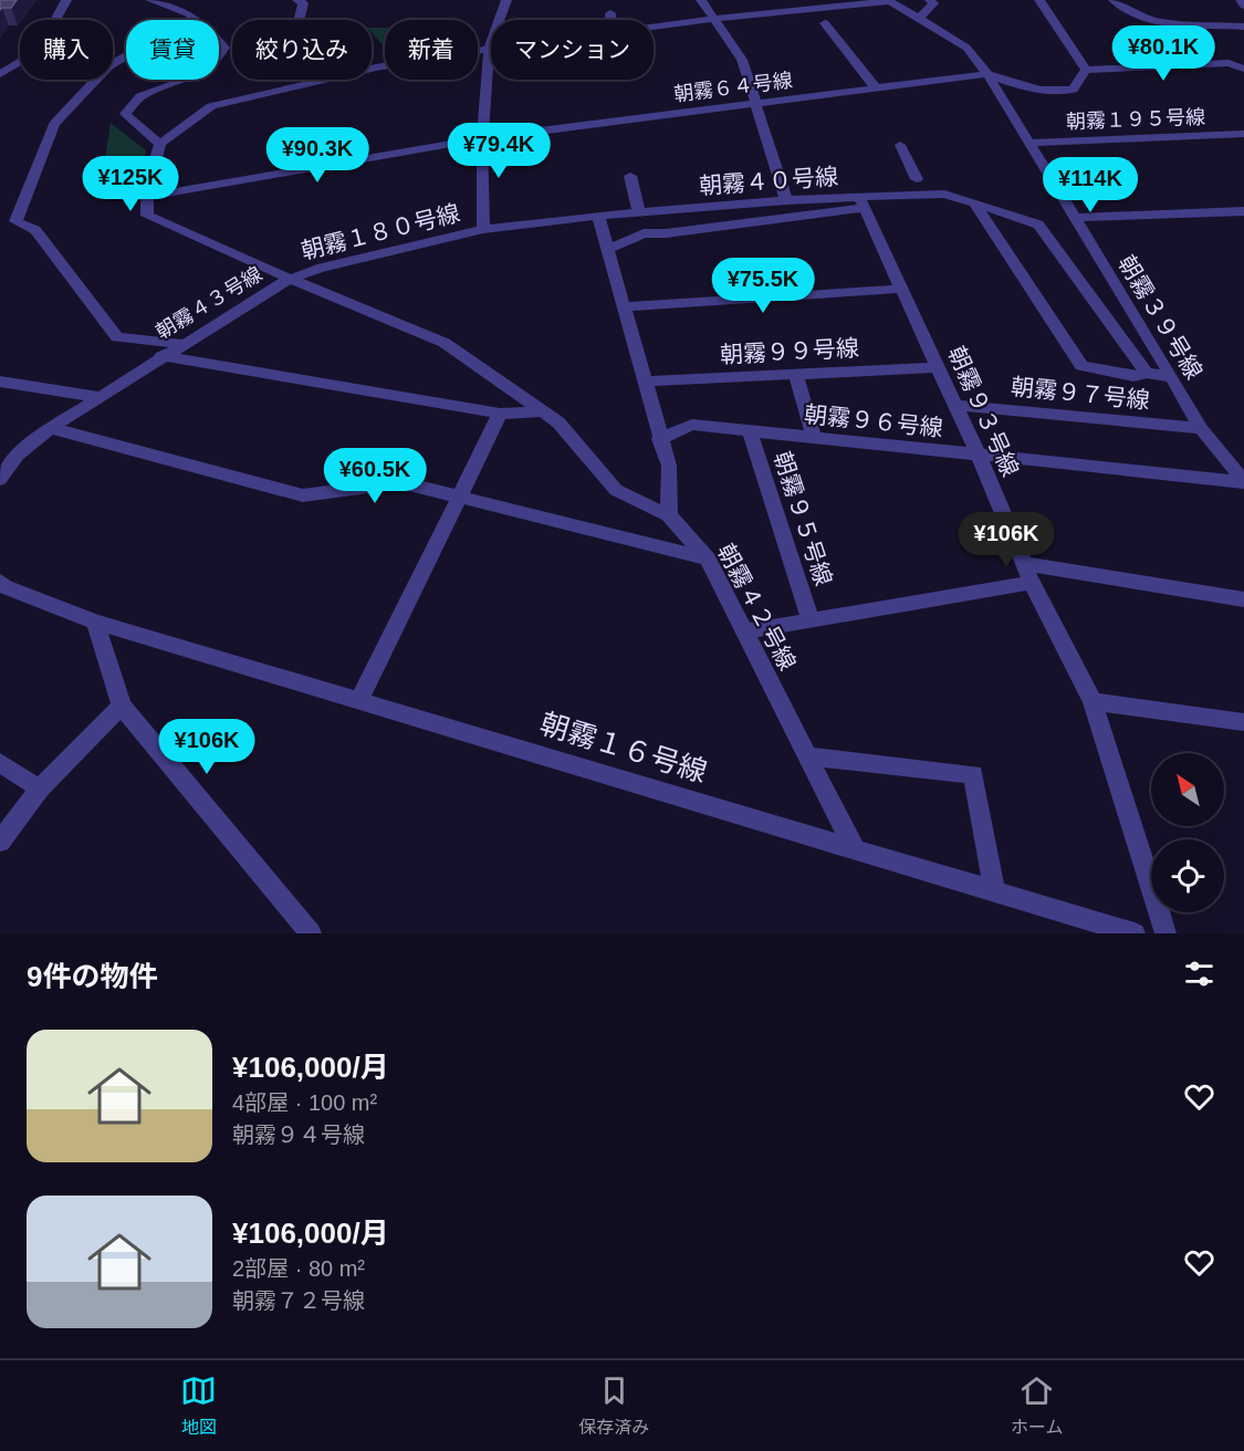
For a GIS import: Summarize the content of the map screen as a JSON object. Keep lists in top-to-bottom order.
{
  "streets": {
    "street": [
      "朝霧６４号線",
      "朝霧１９５号線",
      "朝霧４０号線",
      "朝霧１８０号線",
      "朝霧４３号線",
      "朝霧３９号線",
      "朝霧９９号線",
      "朝霧９７号線",
      "朝霧９３号線",
      "朝霧９６号線",
      "朝霧９５号線",
      "朝霧４２号線",
      "朝霧１６号線"
    ]
  },
  "crossings": [
    ["朝霧６４号線", "朝霧４３号線"],
    ["朝霧６４号線", "朝霧３９号線"],
    ["朝霧１９５号線", "朝霧３９号線"],
    ["朝霧４０号線", "朝霧１８０号線"],
    ["朝霧４０号線", "朝霧９３号線"],
    ["朝霧１８０号線", "朝霧４３号線"],
    ["朝霧１８０号線", "朝霧４２号線"],
    ["朝霧４３号線", "朝霧４２号線"],
    ["朝霧３９号線", "朝霧９７号線"],
    ["朝霧３９号線", "朝霧９６号線"],
    ["朝霧９９号線", "朝霧９３号線"],
    ["朝霧９７号線", "朝霧９３号線"],
    ["朝霧９３号線", "朝霧９６号線"],
    ["朝霧９６号線", "朝霧９５号線"],
    ["朝霧４２号線", "朝霧１６号線"]
  ],
  "north": "top left",
  "page": {
    "chip": [
      "購入",
      "賃貸",
      "絞り込み",
      "新着",
      "マンション"
    ],
    "price": [
      "¥80.1K",
      "¥79.4K",
      "¥90.3K",
      "¥125K",
      "¥114K",
      "¥75.5K",
      "¥60.5K",
      "¥106K",
      "¥106K"
    ],
    "heading": "9件の物件",
    "list": [
      {
        "name": "¥106,000/月",
        "note": "4部屋 · 100 m² · 朝霧９４号線"
      },
      {
        "name": "¥106,000/月",
        "note": "2部屋 · 80 m² · 朝霧７２号線"
      }
    ],
    "tabs": ["地図", "保存済み", "ホーム"]
  }
}
